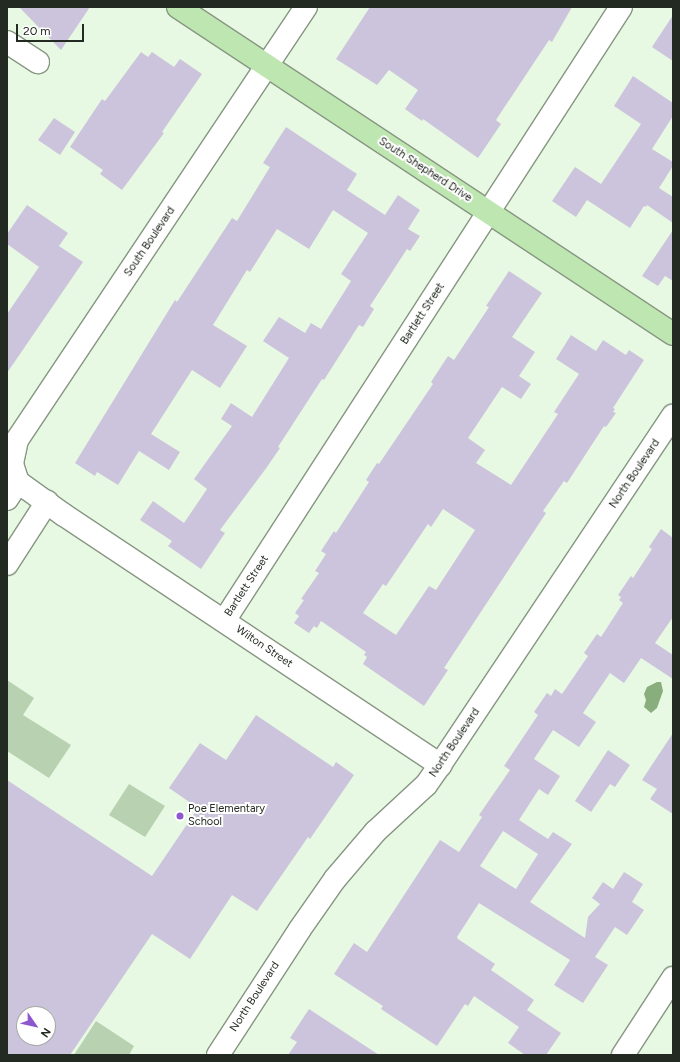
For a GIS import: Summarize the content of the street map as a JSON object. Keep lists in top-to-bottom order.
{
  "streets": {
    "main road": ["South Shepherd Drive"],
    "street": [
      "South Boulevard",
      "Bartlett Street",
      "North Boulevard",
      "Wilton Street"
    ]
  },
  "crossings": [
    ["South Shepherd Drive", "South Boulevard"],
    ["South Shepherd Drive", "Bartlett Street"],
    ["South Boulevard", "Wilton Street"],
    ["Bartlett Street", "Wilton Street"],
    ["North Boulevard", "Wilton Street"]
  ],
  "places": ["Poe Elementary School"],
  "scale_bar": "20 m",
  "north": "bottom right"
}
